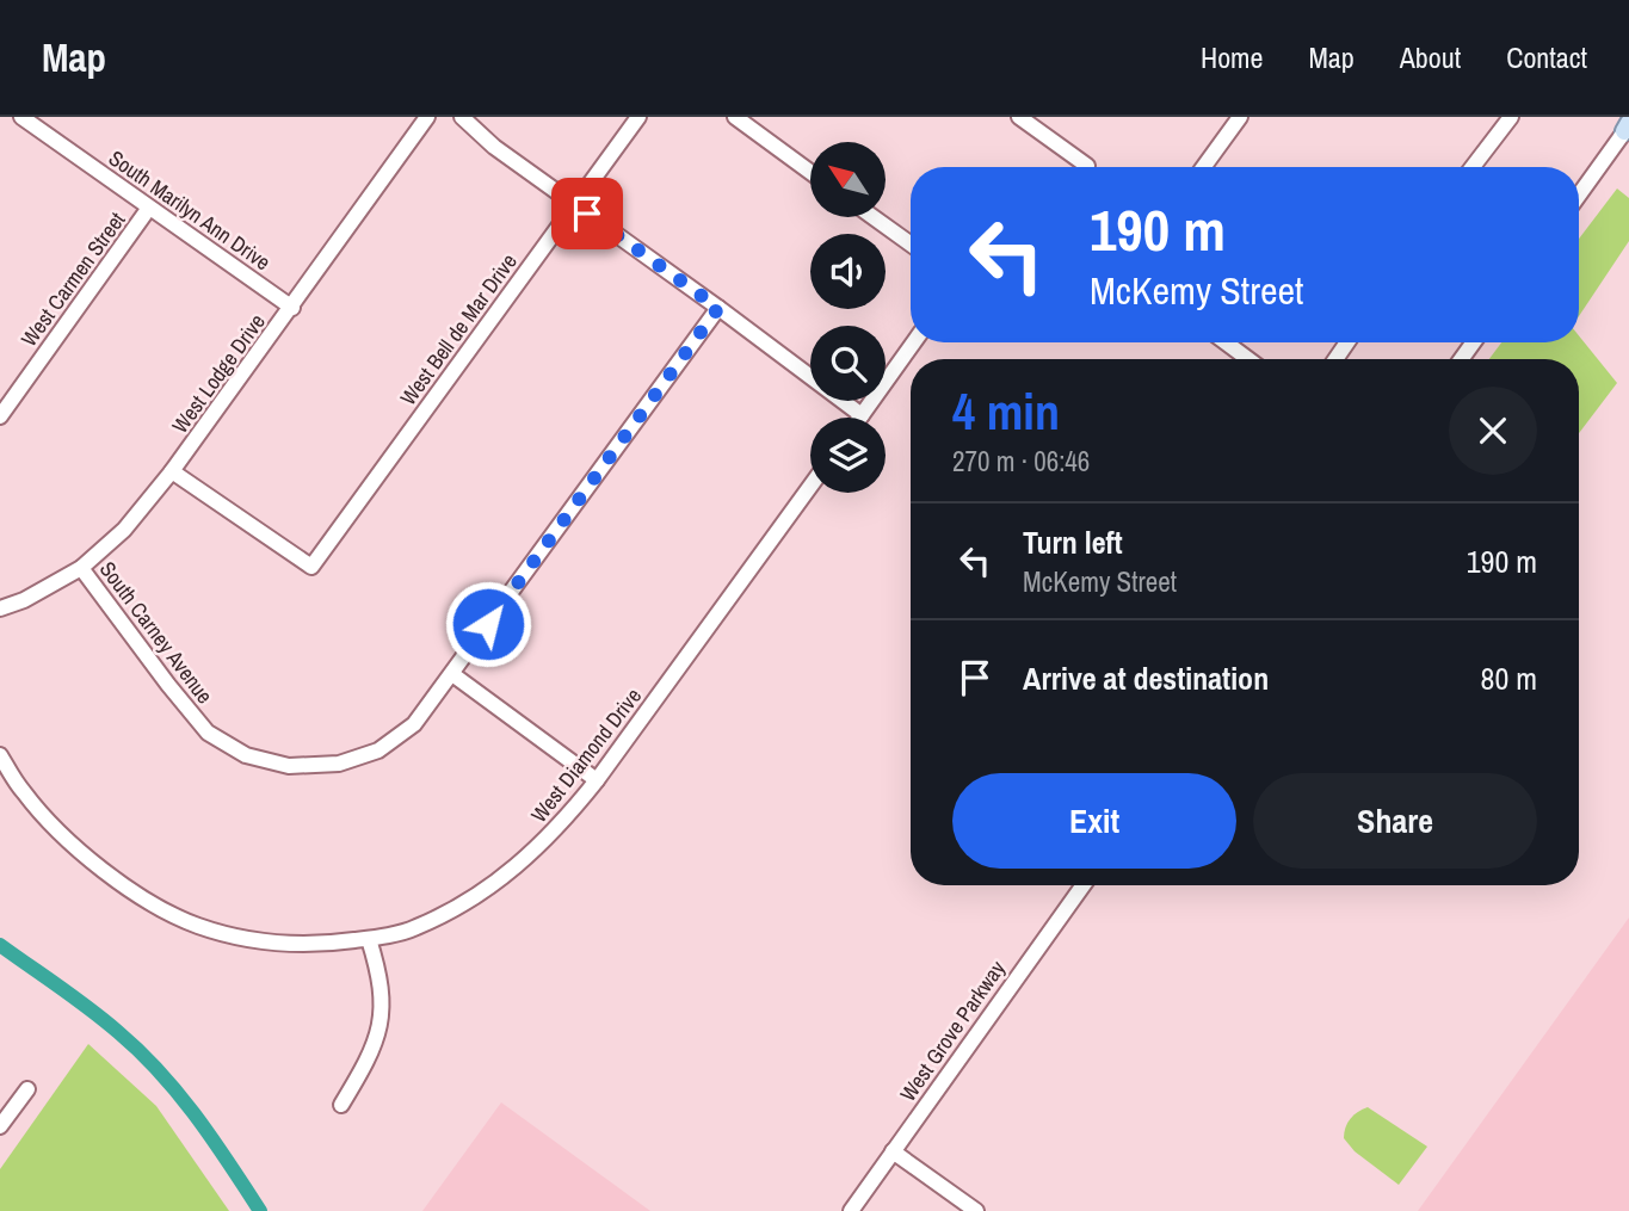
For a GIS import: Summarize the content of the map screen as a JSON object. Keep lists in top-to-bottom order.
{
  "streets": {
    "street": [
      "South Marilyn Ann Drive",
      "West Carmen Street",
      "West Bell de Mar Drive",
      "West Lodge Drive",
      "South Carney Avenue",
      "West Diamond Drive",
      "West Grove Parkway"
    ]
  },
  "crossings": [
    ["South Marilyn Ann Drive", "West Carmen Street"],
    ["South Marilyn Ann Drive", "West Lodge Drive"],
    ["West Bell de Mar Drive", "West Lodge Drive"],
    ["West Lodge Drive", "South Carney Avenue"]
  ],
  "north": "top left",
  "page": {
    "header": "Map",
    "nav": [
      "Home",
      "Map",
      "About",
      "Contact"
    ],
    "turn": ["190 m", "McKemy Street"],
    "heading": ["4 min", "270 m · 06:46"],
    "list": [
      {
        "name": "Turn left",
        "note": "McKemy Street",
        "value": "190 m"
      },
      {
        "name": "Arrive at destination",
        "value": "80 m"
      }
    ],
    "buttons": ["Exit", "Share"]
  }
}
